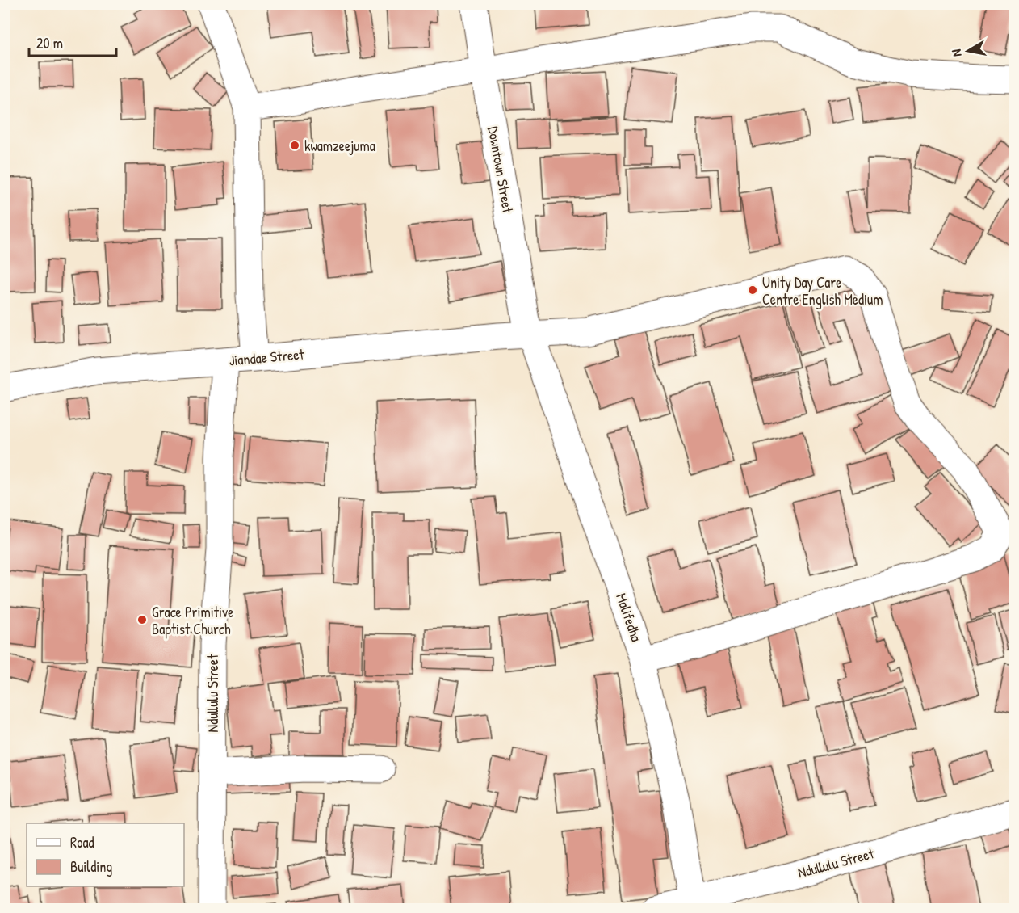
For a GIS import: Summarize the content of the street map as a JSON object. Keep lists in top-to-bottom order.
{
  "streets": {
    "street": [
      "Downtown Street",
      "Jiandae Street",
      "Malifedha",
      "Ndullulu Street"
    ]
  },
  "crossings": [
    ["Downtown Street", "Jiandae Street"],
    ["Downtown Street", "Malifedha"],
    ["Jiandae Street", "Malifedha"],
    ["Jiandae Street", "Ndullulu Street"],
    ["Malifedha", "Ndullulu Street"]
  ],
  "places": ["kwamzeejuma", "Unity Day Care Centre English Medium", "Grace Primitive Baptist Church"],
  "legend": ["Road", "Building"],
  "scale_bar": "20 m",
  "north": "left"
}
